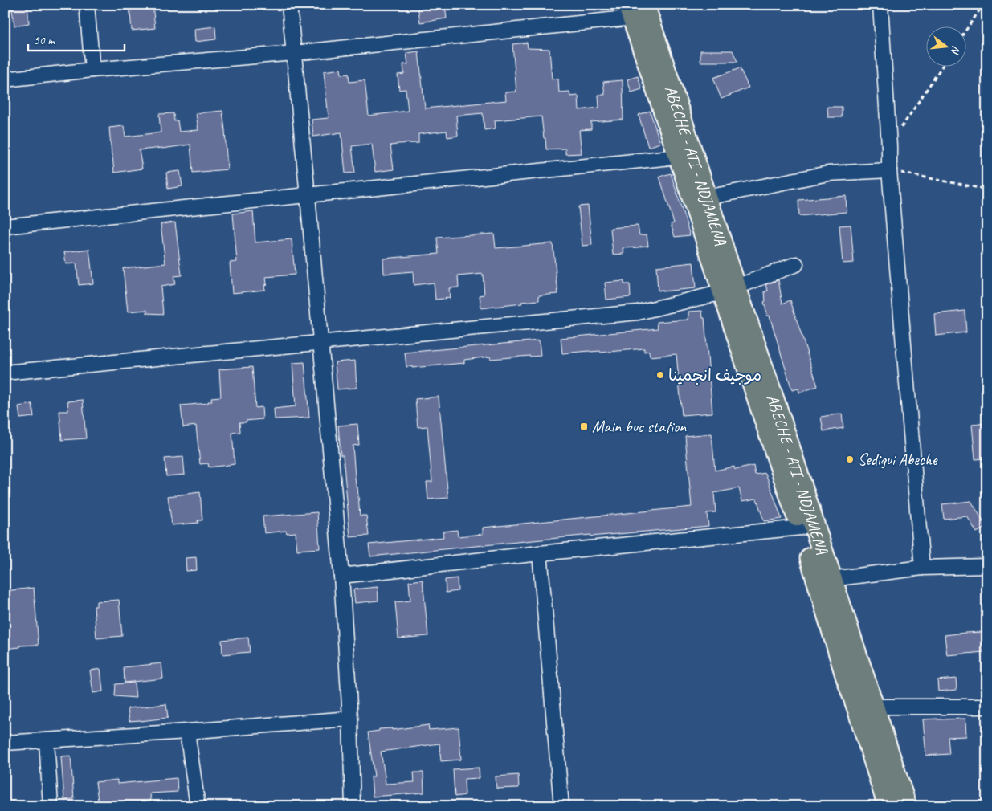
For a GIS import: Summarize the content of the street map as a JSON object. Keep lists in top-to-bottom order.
{
  "streets": {
    "highway": ["ABECHE - ATI - NDJAMENA"]
  },
  "places": {
    "other": ["موجيف انجمينا", "Sedigui Abeche"],
    "transit": ["Main bus station"]
  },
  "scale_bar": "50 m",
  "north": "right"
}
